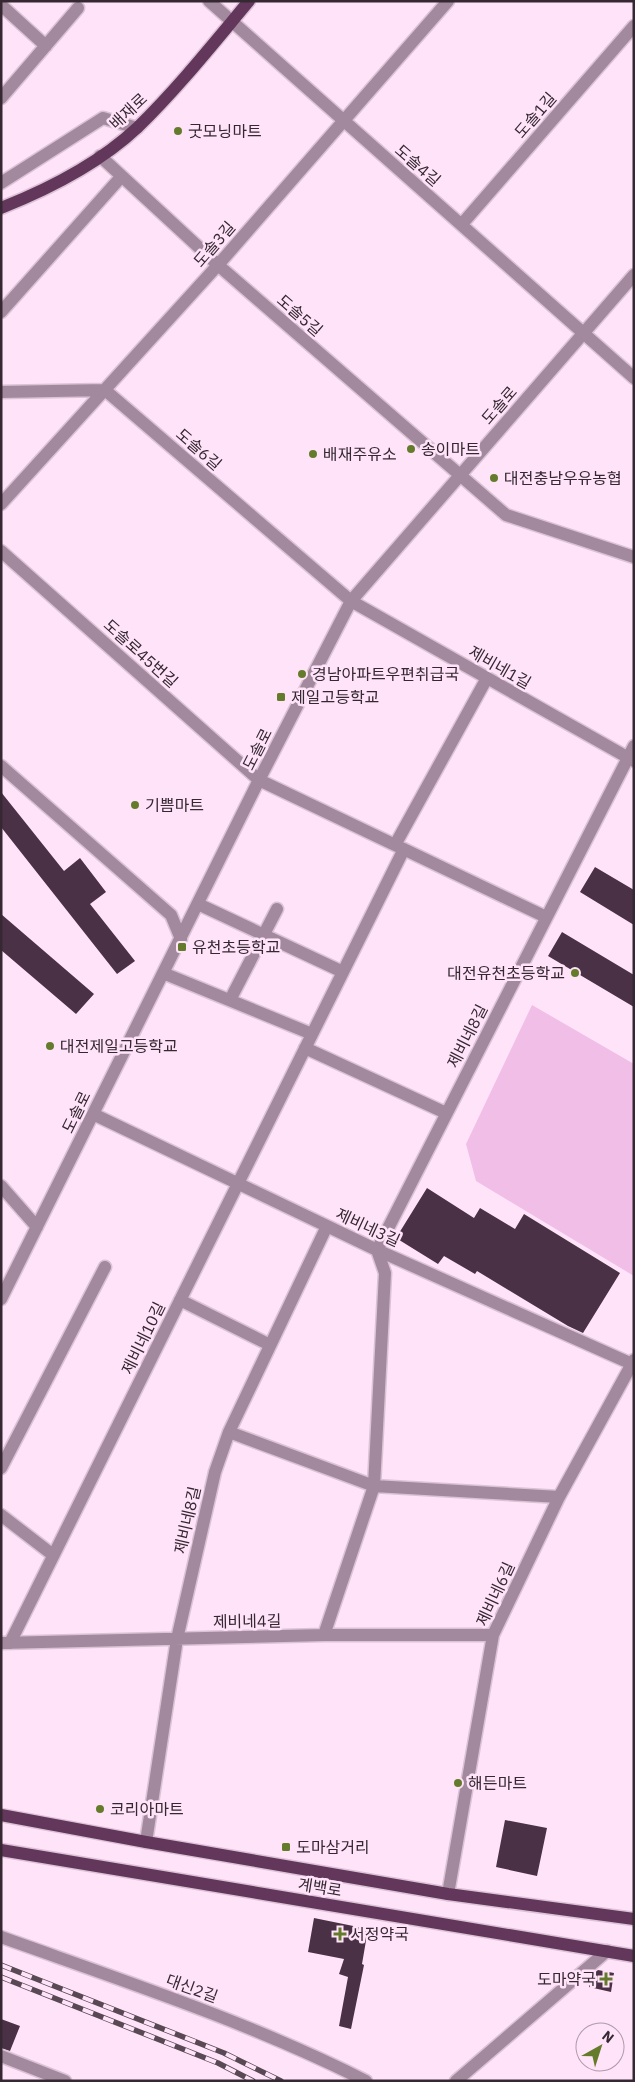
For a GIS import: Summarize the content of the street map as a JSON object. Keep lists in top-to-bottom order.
{
  "streets": {
    "main road": ["배재로", "계백로"],
    "street": [
      "도솔1길",
      "도솔4길",
      "도솔3길",
      "도솔5길",
      "도솔로",
      "도솔6길",
      "도솔로45번길",
      "제비네1길",
      "제비네8길",
      "제비네3길",
      "제비네10길",
      "제비네6길",
      "제비네4길",
      "대신2길"
    ]
  },
  "crossings": [
    ["배재로", "도솔4길"],
    ["배재로", "도솔5길"],
    ["도솔1길", "도솔4길"],
    ["도솔4길", "도솔3길"],
    ["도솔4길", "도솔로"],
    ["도솔3길", "도솔5길"],
    ["도솔3길", "도솔6길"],
    ["도솔5길", "도솔로"],
    ["도솔로", "도솔6길"],
    ["도솔로", "도솔로45번길"],
    ["도솔로", "제비네1길"],
    ["도솔로", "제비네3길"],
    ["도솔6길", "제비네1길"],
    ["제비네1길", "제비네8길"],
    ["제비네1길", "제비네10길"],
    ["제비네8길", "제비네3길"],
    ["제비네8길", "제비네4길"],
    ["제비네8길", "계백로"],
    ["제비네3길", "제비네10길"],
    ["제비네3길", "제비네6길"],
    ["제비네10길", "제비네4길"],
    ["제비네6길", "제비네4길"],
    ["제비네6길", "계백로"]
  ],
  "places": {
    "other": [
      "굿모닝마트",
      "송이마트",
      "배재주유소",
      "대전충남우유농협",
      "경남아파트우편취급국",
      "기쁨마트",
      "대전유천초등학교",
      "대전제일고등학교",
      "해든마트",
      "코리아마트"
    ],
    "transit": ["제일고등학교", "유천초등학교", "도마삼거리"],
    "health": ["서정약국", "도마약국"]
  },
  "north": "top right"
}
